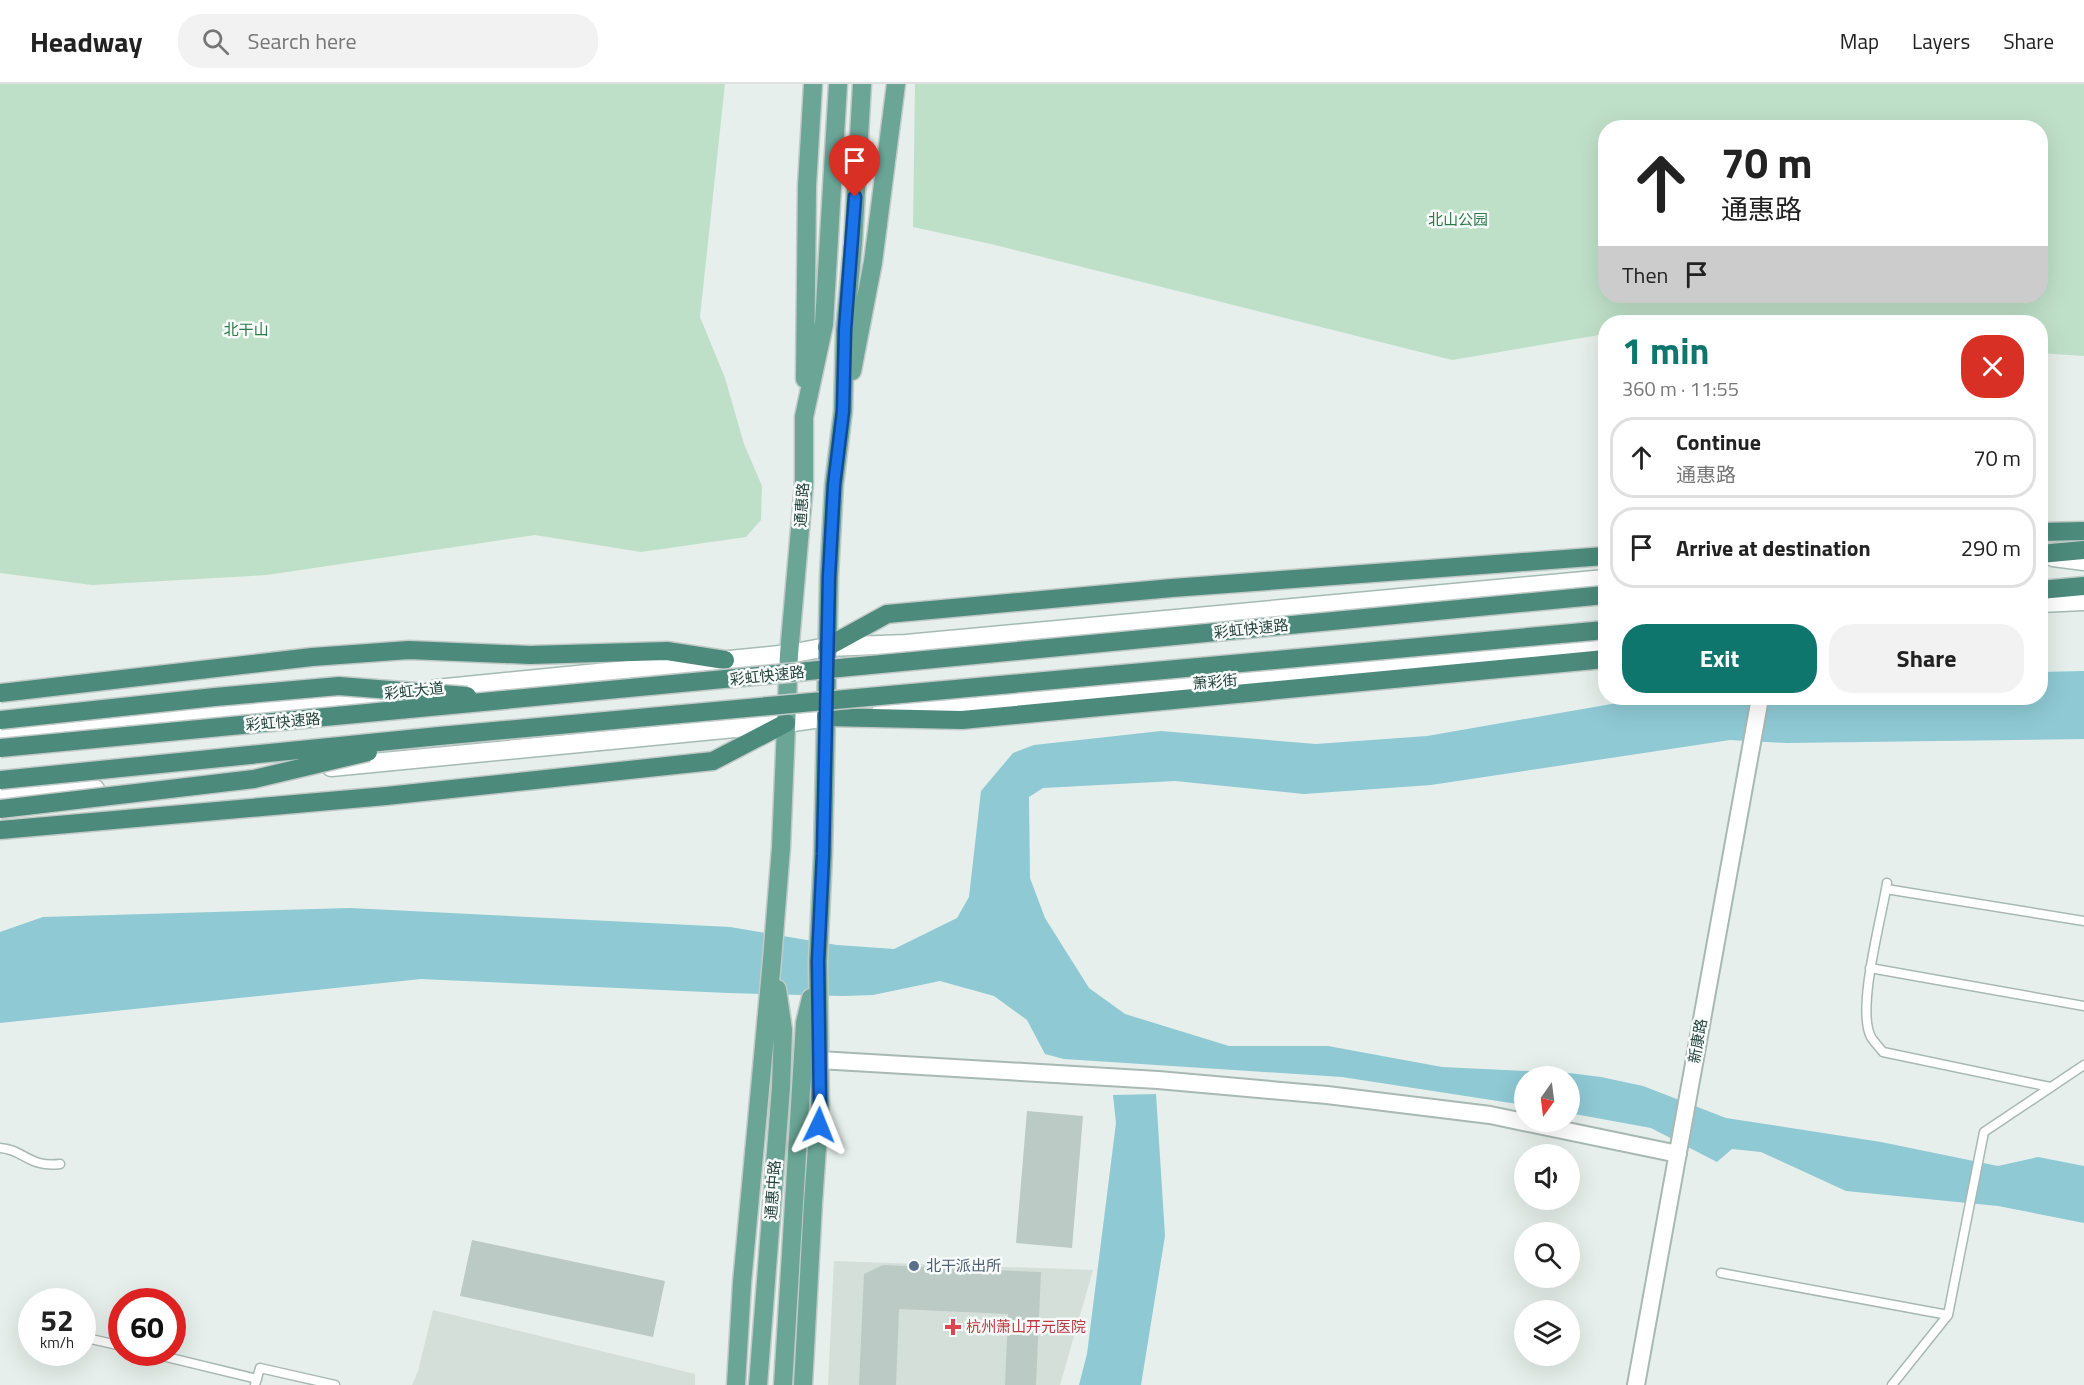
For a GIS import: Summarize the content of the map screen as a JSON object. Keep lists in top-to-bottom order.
{
  "streets": {
    "highway": ["彩虹快速路"],
    "main road": [
      "通惠路",
      "萧彩街",
      "彩虹大道",
      "通惠中路"
    ],
    "street": ["新康路"]
  },
  "crossings": [
    ["通惠路", "萧彩街"],
    ["通惠路", "彩虹大道"],
    ["通惠路", "通惠中路"]
  ],
  "parks": ["北山公园", "北干山"],
  "places": {
    "other": ["北干派出所"],
    "health": ["杭州萧山开元医院"]
  },
  "north": "bottom",
  "page": {
    "header": "Headway",
    "search": "Search here",
    "nav": ["Map", "Layers", "Share"],
    "turn": ["70 m", "通惠路"],
    "then": "Then",
    "heading": ["1 min", "360 m · 11:55"],
    "list": [
      {
        "name": "Continue",
        "note": "通惠路",
        "value": "70 m"
      },
      {
        "name": "Arrive at destination",
        "value": "290 m"
      }
    ],
    "buttons": ["Exit", "Share"],
    "speed": "52 km/h",
    "limit": "60"
  }
}
